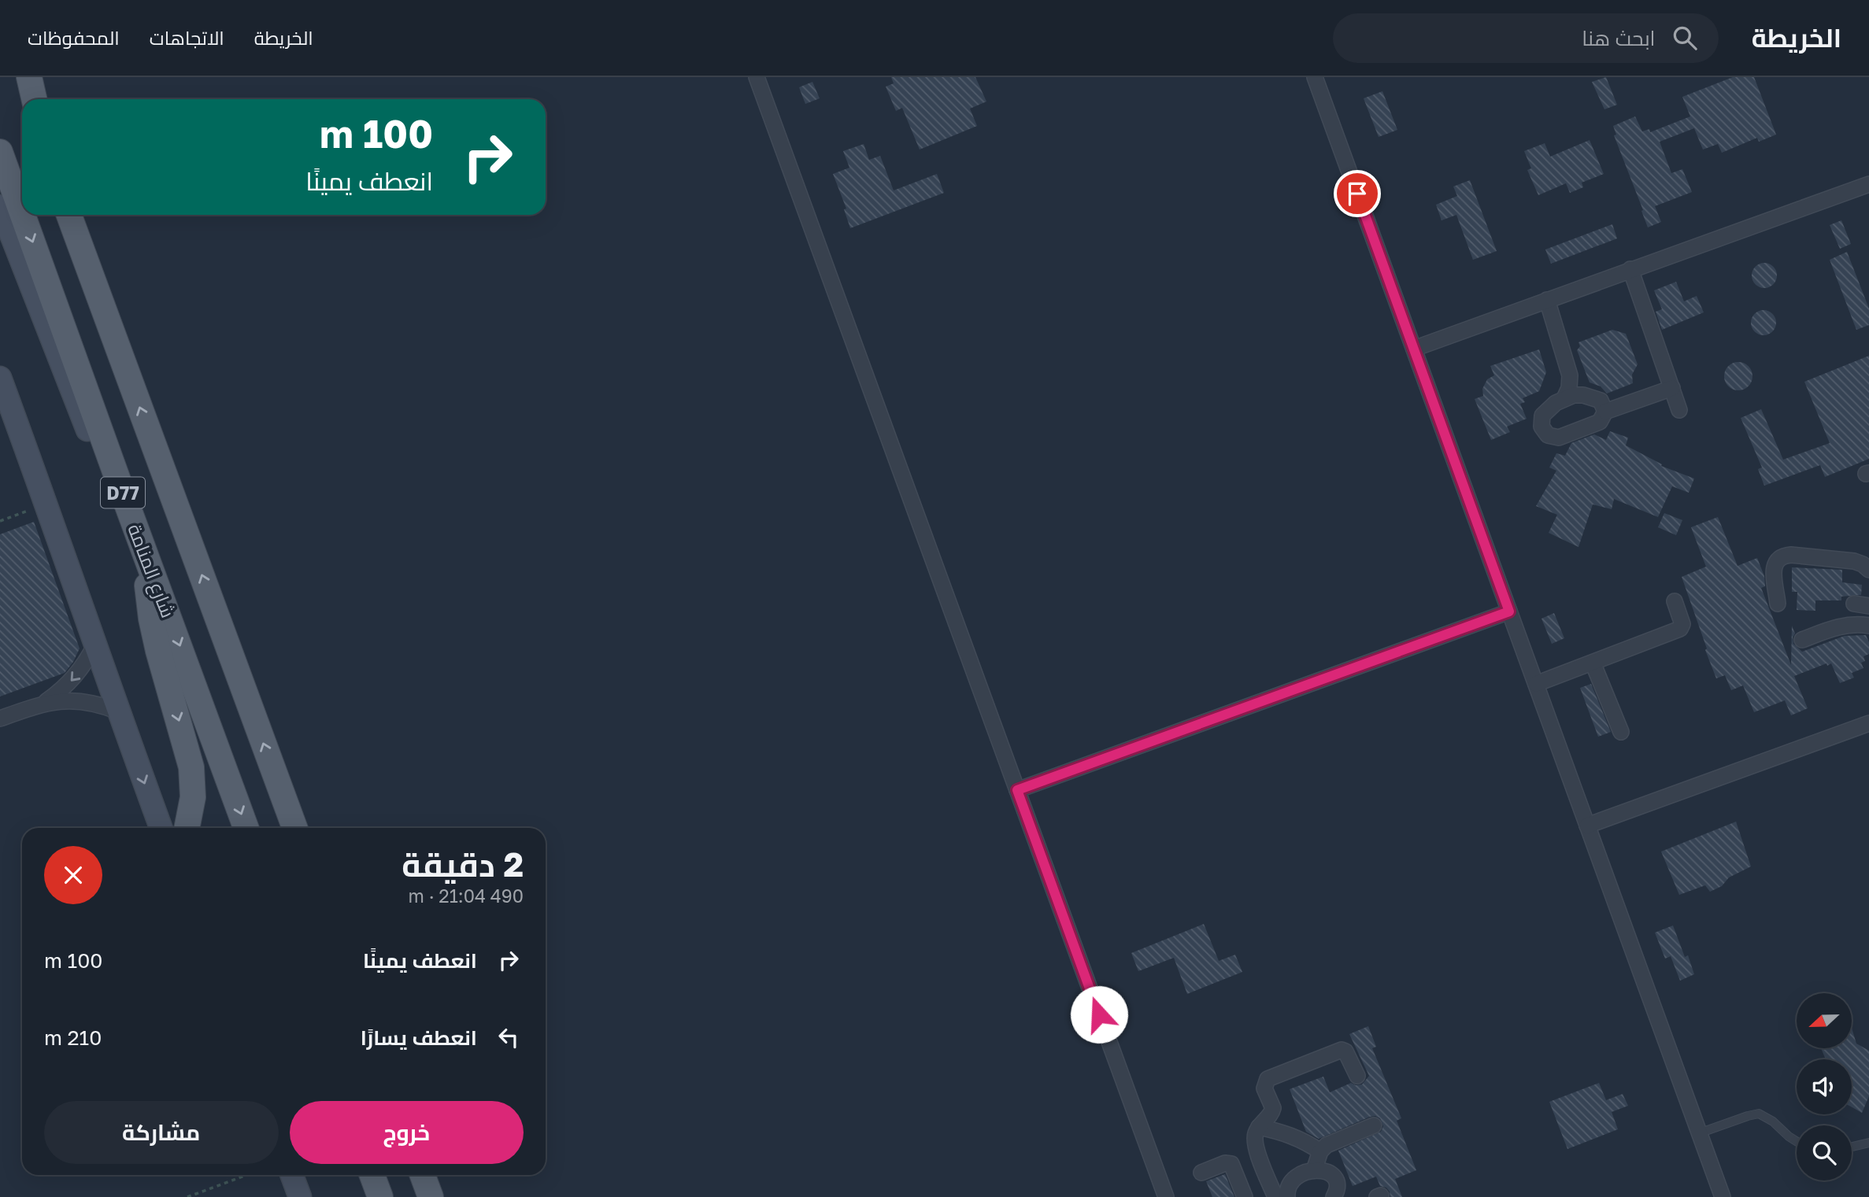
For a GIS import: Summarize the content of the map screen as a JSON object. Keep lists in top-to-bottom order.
{
  "streets": {
    "main road": ["D77", "شارع المنامة"]
  },
  "north": "left",
  "page": {
    "header": "الخريطة",
    "search": "ابحث هنا",
    "nav": ["الخريطة", "الاتجاهات", "المحفوظات"],
    "turn": ["100 m", "انعطف يمينًا"],
    "heading": ["2 دقيقة", "490 m · 21:04"],
    "list": [
      {
        "name": "انعطف يمينًا",
        "value": "100 m"
      },
      {
        "name": "انعطف يسارًا",
        "value": "210 m"
      }
    ],
    "buttons": ["خروج", "مشاركة"]
  }
}
